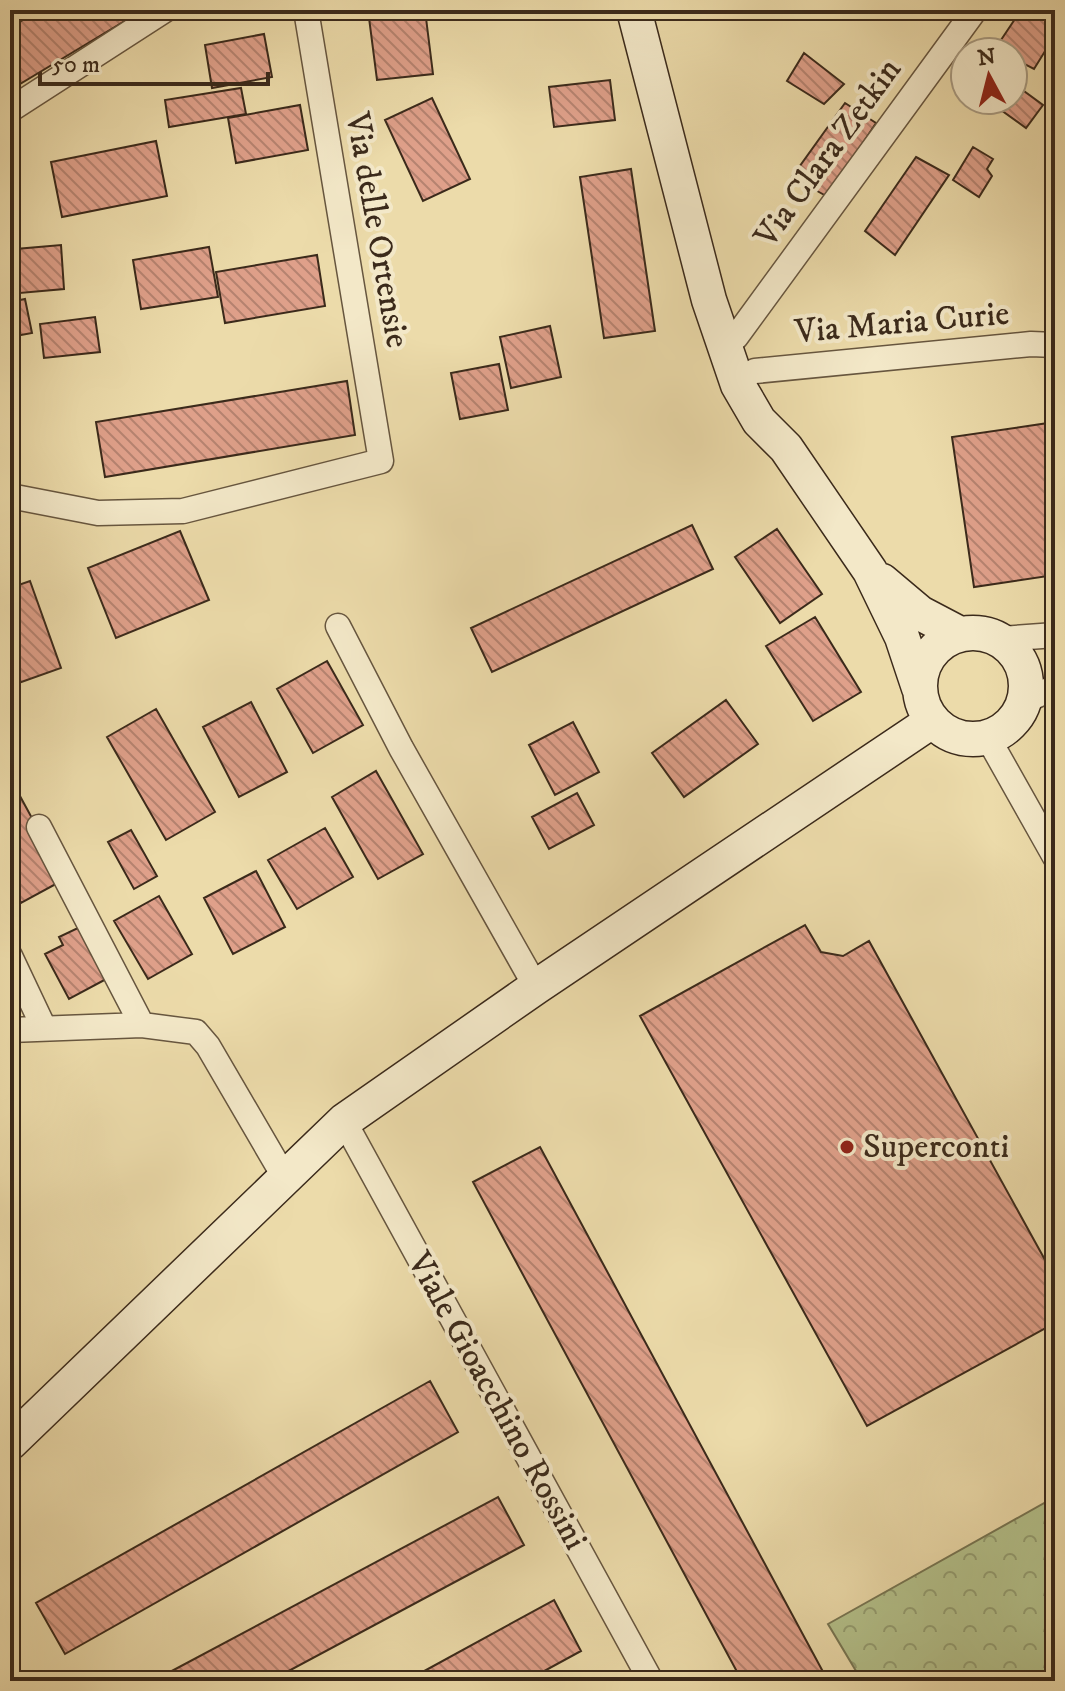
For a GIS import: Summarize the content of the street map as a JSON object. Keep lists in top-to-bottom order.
{
  "streets": {
    "street": [
      "Via Clara Zetkin",
      "Via delle Ortensie",
      "Via Maria Curie",
      "Viale Gioacchino Rossini"
    ]
  },
  "places": ["Superconti"],
  "scale_bar": "50 m",
  "north": "top"
}
